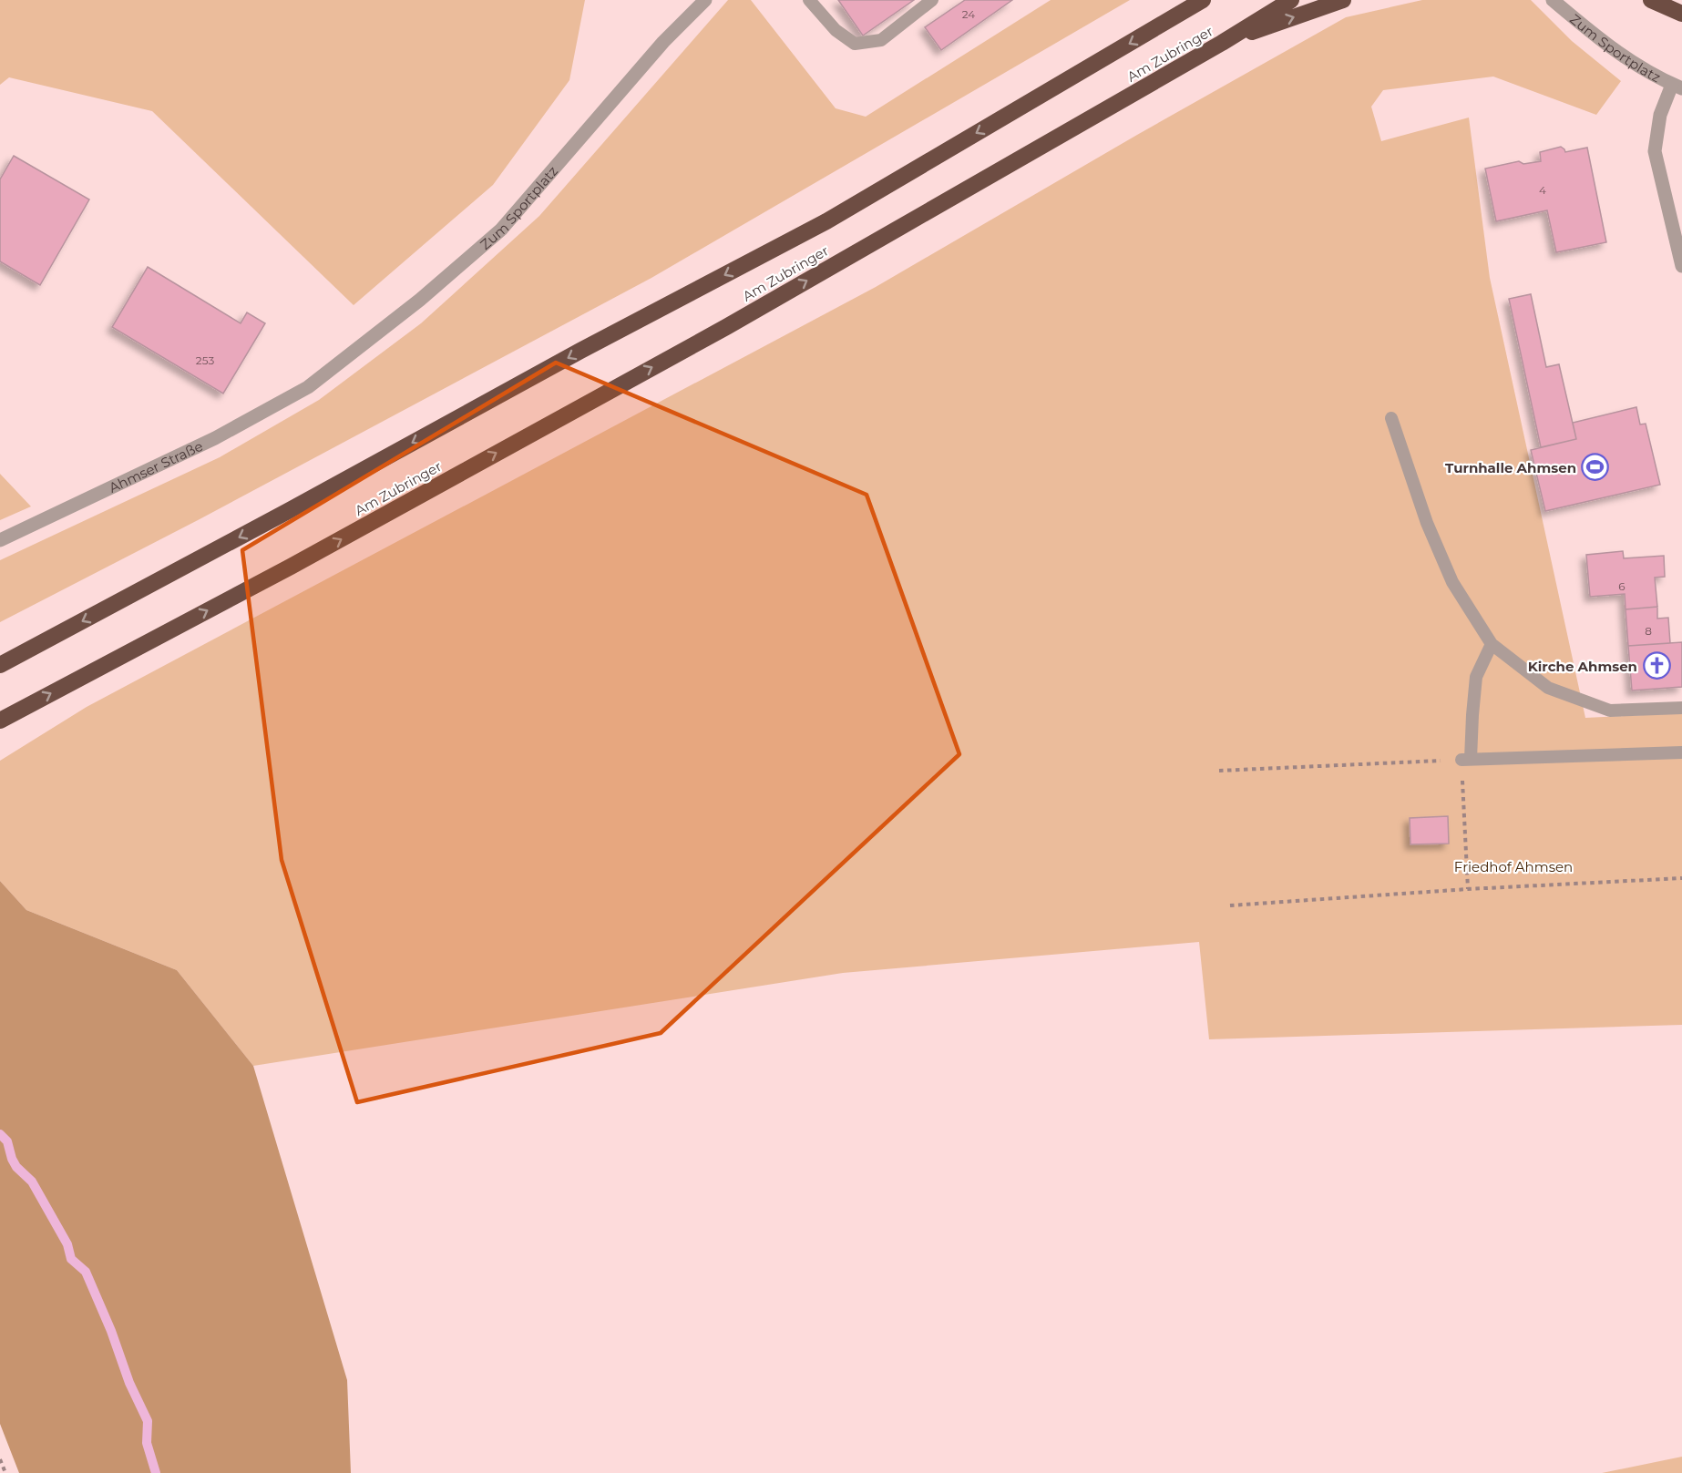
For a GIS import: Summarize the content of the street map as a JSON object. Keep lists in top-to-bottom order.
{
  "streets": {
    "highway": ["Am Zubringer"],
    "street": ["Zum Sportplatz", "Ahmser Straße"]
  },
  "crossings": [
    ["Zum Sportplatz", "Ahmser Straße"]
  ],
  "parks": ["Friedhof Ahmsen"],
  "places": {
    "sports": ["Turnhalle Ahmsen"],
    "church": ["Kirche Ahmsen"]
  },
  "house_numbers": [
    "24",
    "4",
    "253",
    "6",
    "8"
  ]
}
